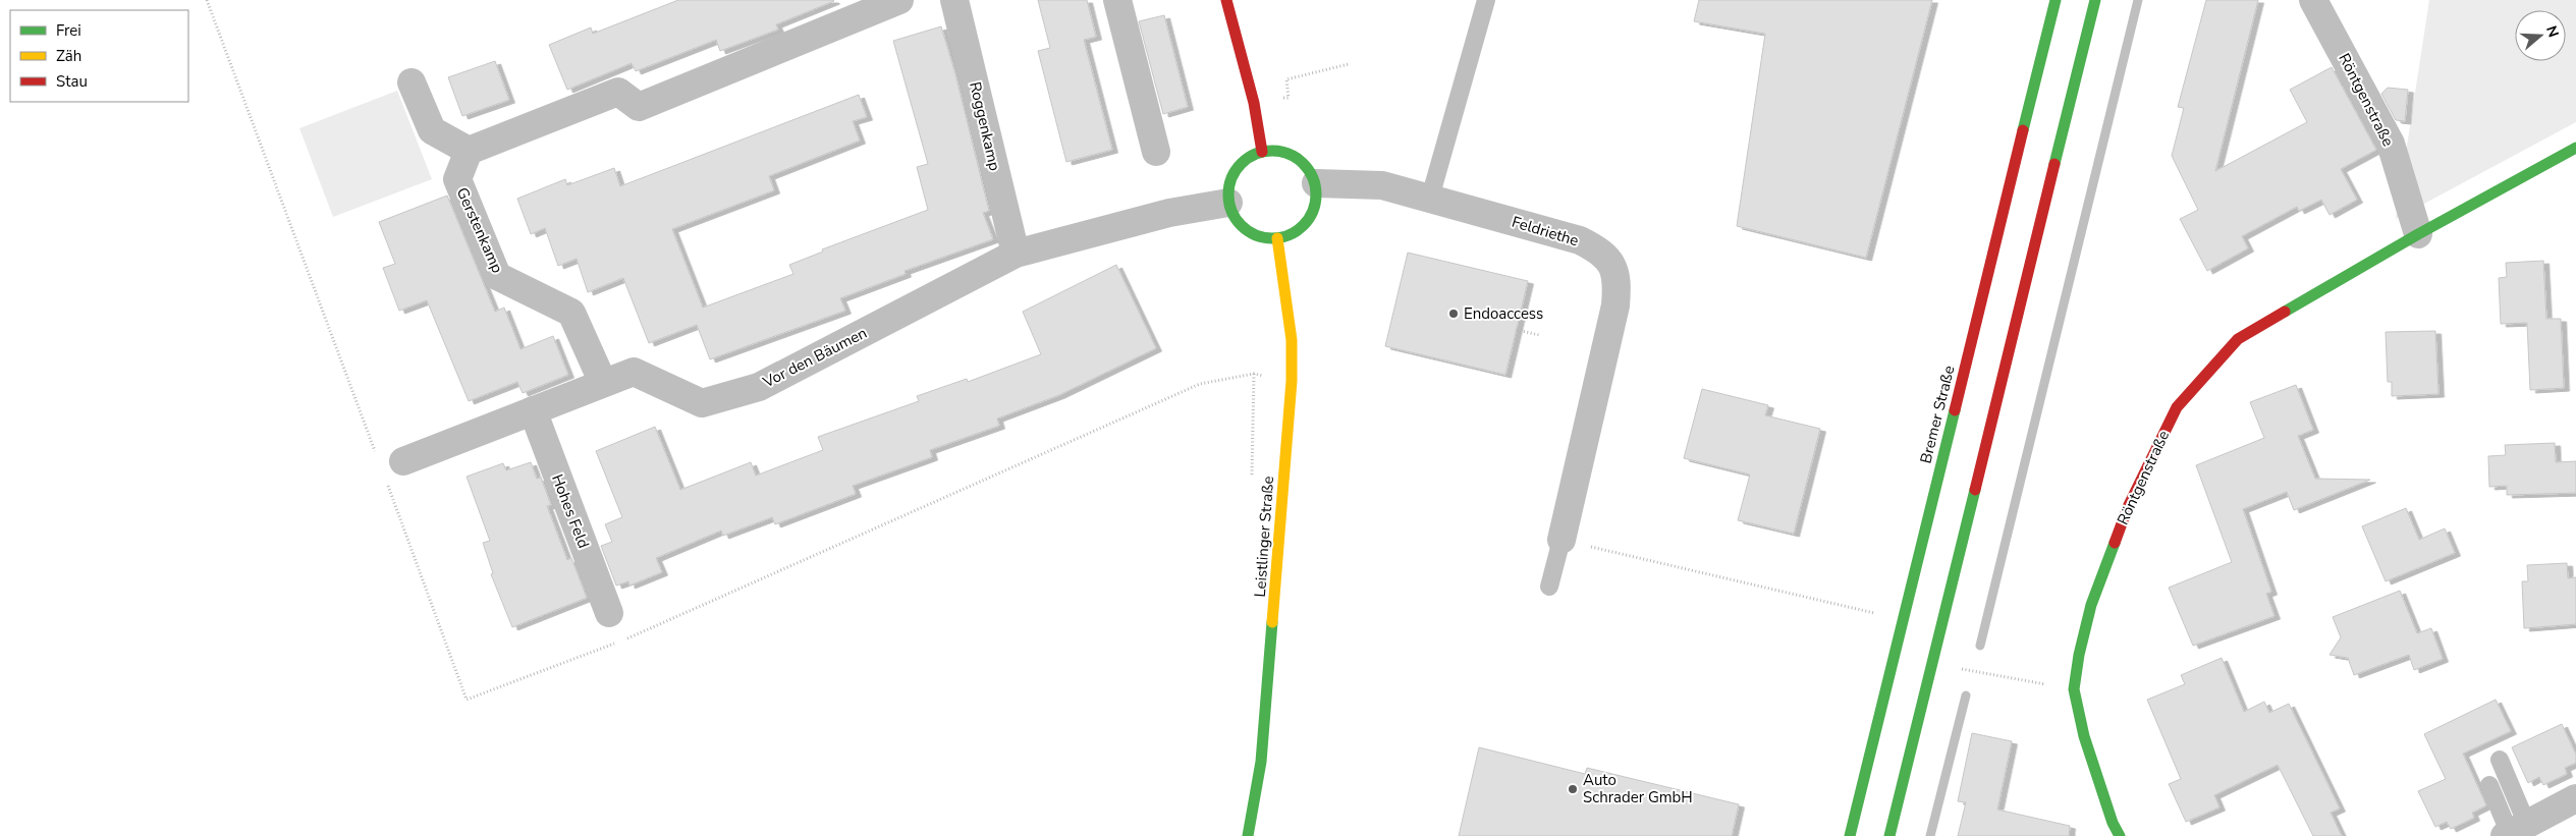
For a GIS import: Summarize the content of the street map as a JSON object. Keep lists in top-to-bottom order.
{
  "streets": {
    "street": [
      "Röntgenstraße",
      "Roggenkamp",
      "Gerstenkamp",
      "Feldriethe",
      "Vor den Bäumen",
      "Bremer Straße",
      "Hohes Feld",
      "Leistlinger Straße"
    ]
  },
  "crossings": [
    ["Roggenkamp", "Vor den Bäumen"],
    ["Gerstenkamp", "Vor den Bäumen"],
    ["Feldriethe", "Vor den Bäumen"],
    ["Feldriethe", "Leistlinger Straße"],
    ["Vor den Bäumen", "Hohes Feld"],
    ["Vor den Bäumen", "Leistlinger Straße"]
  ],
  "places": ["Endoaccess", "Auto Schrader GmbH"],
  "legend": ["Frei", "Zäh", "Stau"],
  "north": "right"
}
